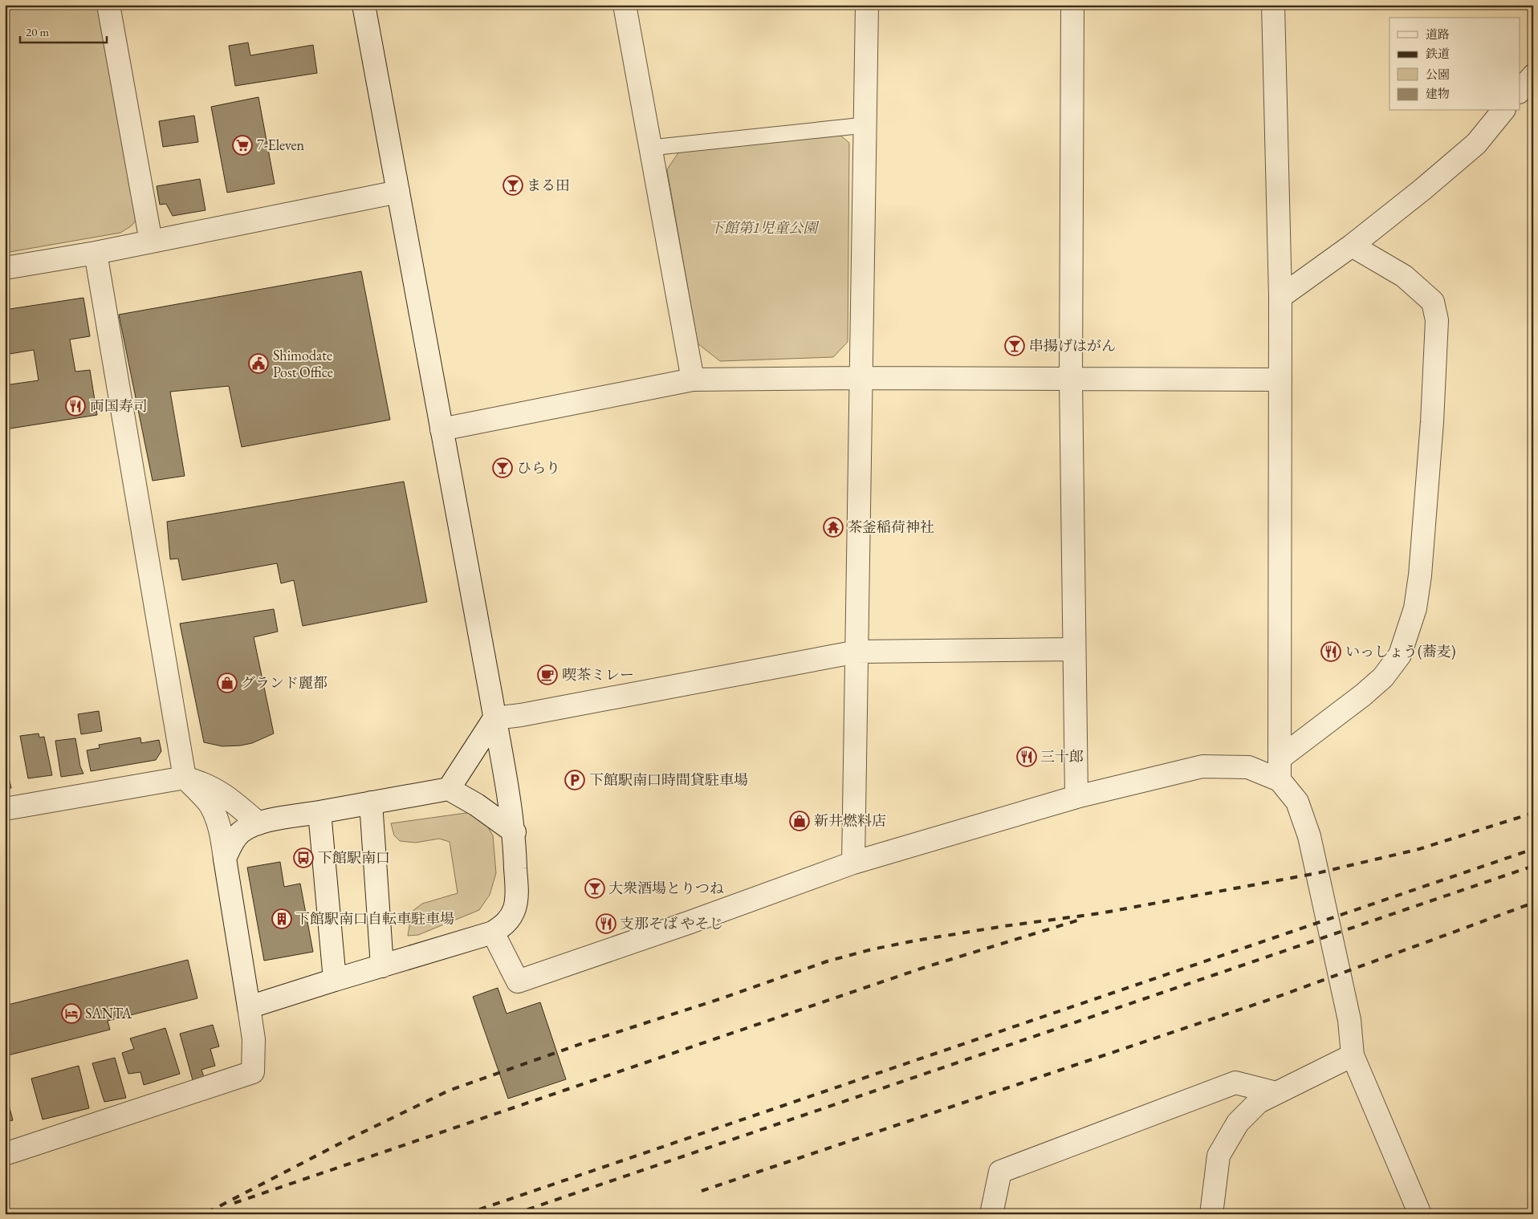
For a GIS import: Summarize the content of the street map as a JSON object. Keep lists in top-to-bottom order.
{
  "parks": ["下館第1児童公園"],
  "places": {
    "supermarket": ["7-Eleven"],
    "bar": [
      "まる田",
      "串揚げはがん",
      "ひらり",
      "大衆酒場とりつね"
    ],
    "public building": ["Shimodate Post Office"],
    "restaurant": [
      "両国寿司",
      "いっしょう(蕎麦)",
      "三十郎",
      "支那そば やそじ"
    ],
    "temple": ["茶釜稲荷神社"],
    "cafe": ["喫茶ミレー"],
    "shop": ["グランド麗都", "新井燃料店"],
    "parking": ["下館駅南口時間貸駐車場"],
    "bus stop": ["下館駅南口"],
    "building": ["下館駅南口自転車駐車場"],
    "hotel": ["SANTA"]
  },
  "legend": [
    "道路",
    "鉄道",
    "公園",
    "建物"
  ],
  "scale_bar": "20 m"
}
